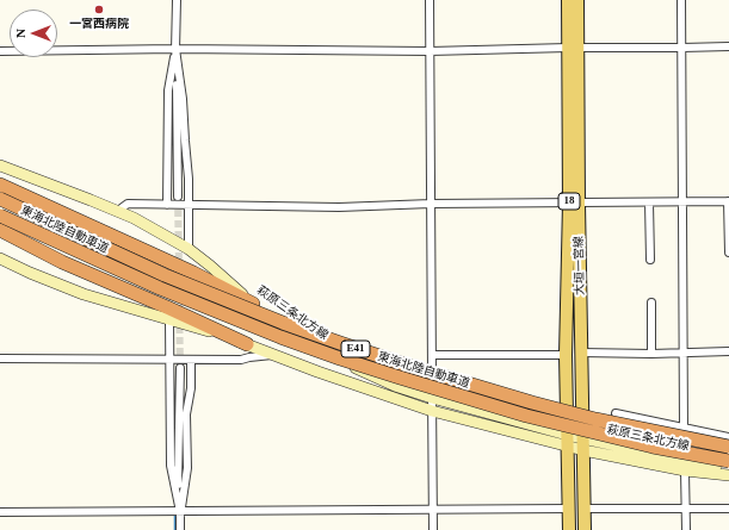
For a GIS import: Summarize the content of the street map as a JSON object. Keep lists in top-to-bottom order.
{
  "streets": {
    "highway": ["東海北陸自動車道", "E41"],
    "main road": ["18", "大垣一宮線", "萩原三条北方線"]
  },
  "crossings": [
    ["大垣一宮線", "萩原三条北方線"]
  ],
  "places": ["一宮西病院"],
  "north": "left"
}
